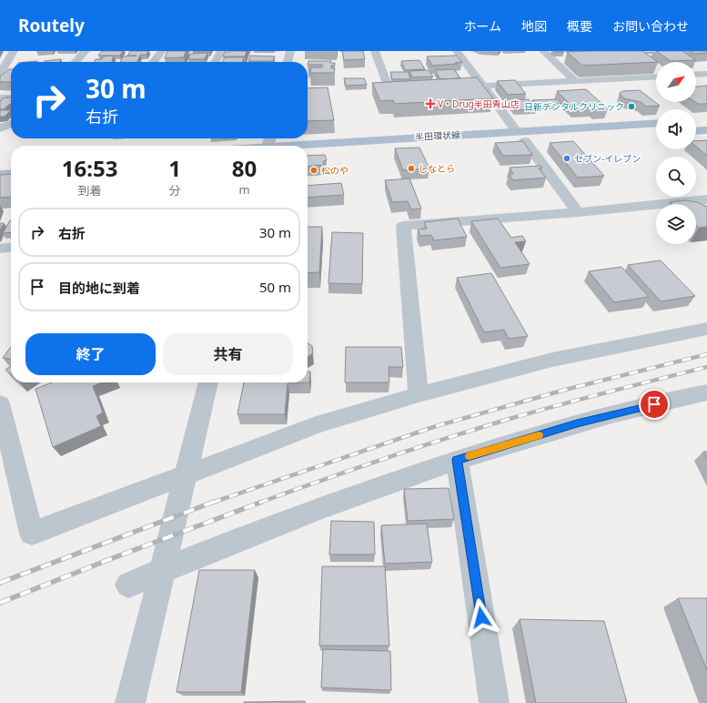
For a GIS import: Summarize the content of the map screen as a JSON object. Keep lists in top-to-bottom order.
{
  "streets": {
    "main road": ["半田環状線"]
  },
  "places": {
    "health": ["V・Drug半田青山店"],
    "other": [
      "日新デンタルクリニック",
      "セブン-イレブン",
      "しなとら",
      "松のや"
    ]
  },
  "north": "top right",
  "page": {
    "header": "Routely",
    "nav": [
      "ホーム",
      "地図",
      "概要",
      "お問い合わせ"
    ],
    "turn": ["30 m", "右折"],
    "eta": [
      "16:53",
      "到着",
      "1",
      "分",
      "80",
      "m"
    ],
    "list": [
      {
        "name": "右折",
        "value": "30 m"
      },
      {
        "name": "目的地に到着",
        "value": "50 m"
      }
    ],
    "buttons": ["終了", "共有"]
  }
}
